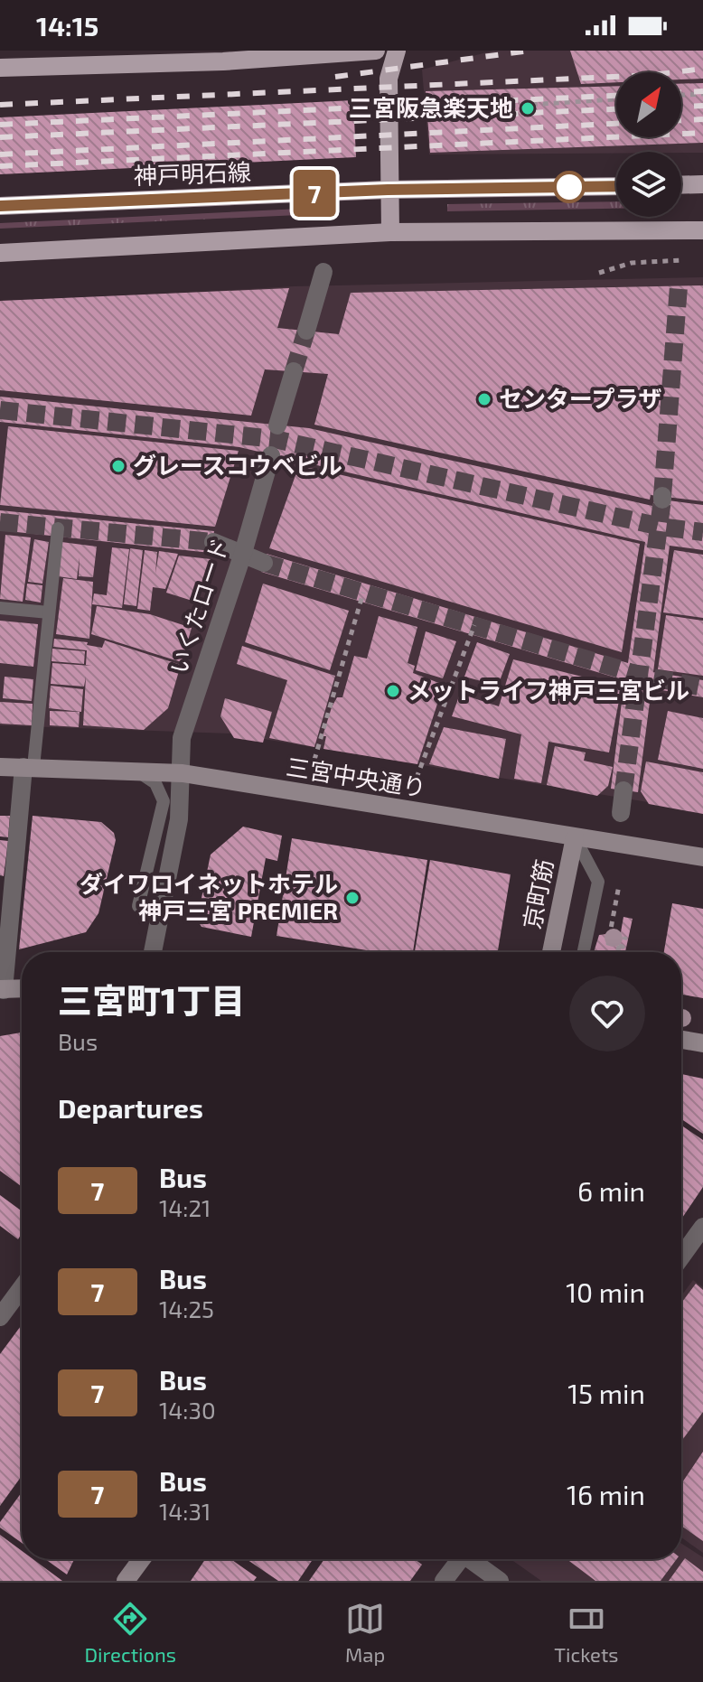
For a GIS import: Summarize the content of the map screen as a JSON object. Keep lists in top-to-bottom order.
{
  "streets": {
    "main road": ["神戸明石線"],
    "street": ["いくたロード", "三宮中央通り", "京町筋"]
  },
  "crossings": [
    ["いくたロード", "三宮中央通り"],
    ["三宮中央通り", "京町筋"]
  ],
  "places": [
    "三宮阪急楽天地",
    "センタープラザ",
    "グレースコウベビル",
    "メットライフ神戸三宮ビル",
    "ダイワロイネットホテル 神戸三宮 PREMIER"
  ],
  "lines": ["bus line 7"],
  "north": "top right",
  "page": {
    "status": "14:15",
    "on_map": "7",
    "heading": [
      ["三宮町1丁目", "Bus"],
      "Departures"
    ],
    "list": [
      {
        "mark": "7",
        "name": "Bus",
        "note": "14:21",
        "value": "6 min"
      },
      {
        "mark": "7",
        "name": "Bus",
        "note": "14:25",
        "value": "10 min"
      },
      {
        "mark": "7",
        "name": "Bus",
        "note": "14:30",
        "value": "15 min"
      },
      {
        "mark": "7",
        "name": "Bus",
        "note": "14:31",
        "value": "16 min"
      }
    ],
    "tabs": ["Directions", "Map", "Tickets"]
  }
}
